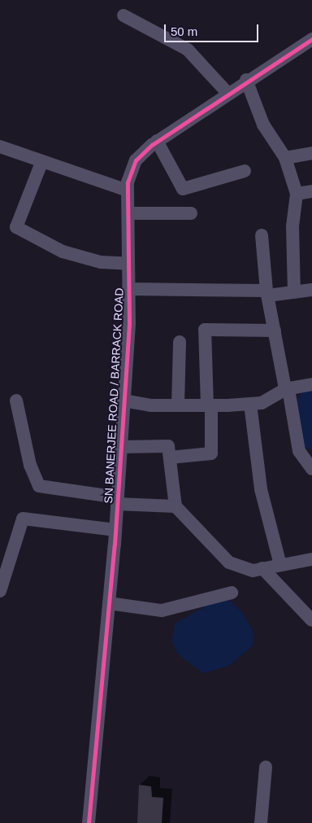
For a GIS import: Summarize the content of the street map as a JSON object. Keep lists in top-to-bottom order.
{
  "streets": {
    "street": ["SN BANERJEE ROAD / BARRACK ROAD"]
  },
  "scale_bar": "50 m"
}
